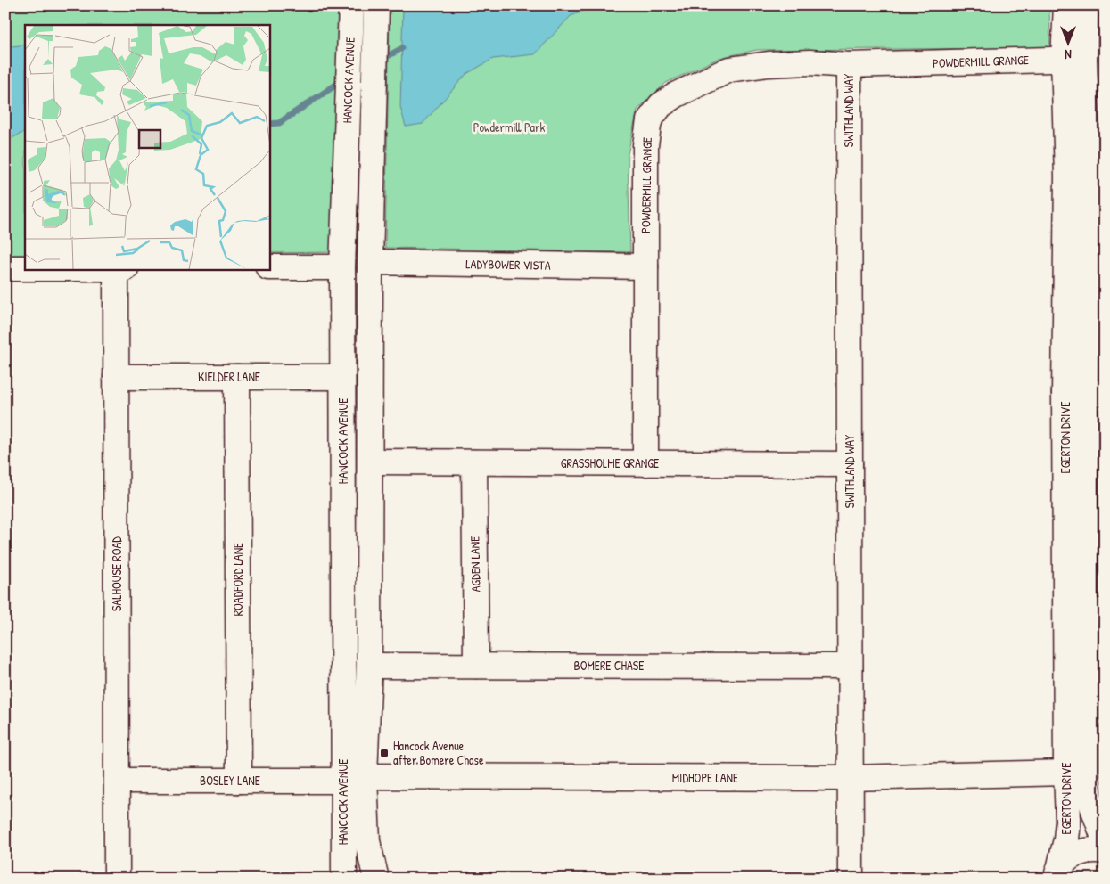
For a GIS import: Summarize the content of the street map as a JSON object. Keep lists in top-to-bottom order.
{
  "streets": {
    "street": [
      "POWDERMILL GRANGE",
      "HANCOCK AVENUE",
      "SWITHLAND WAY",
      "LADYBOWER VISTA",
      "KIELDER LANE",
      "EGERTON DRIVE",
      "GRASSHOLME GRANGE",
      "AGDEN LANE",
      "SALHOUSE ROAD",
      "ROADFORD LANE",
      "BOMERE CHASE",
      "MIDHOPE LANE",
      "BOSLEY LANE"
    ]
  },
  "crossings": [
    ["POWDERMILL GRANGE", "SWITHLAND WAY"],
    ["POWDERMILL GRANGE", "LADYBOWER VISTA"],
    ["POWDERMILL GRANGE", "EGERTON DRIVE"],
    ["POWDERMILL GRANGE", "GRASSHOLME GRANGE"],
    ["HANCOCK AVENUE", "LADYBOWER VISTA"],
    ["HANCOCK AVENUE", "KIELDER LANE"],
    ["HANCOCK AVENUE", "GRASSHOLME GRANGE"],
    ["HANCOCK AVENUE", "BOMERE CHASE"],
    ["HANCOCK AVENUE", "MIDHOPE LANE"],
    ["HANCOCK AVENUE", "BOSLEY LANE"],
    ["SWITHLAND WAY", "GRASSHOLME GRANGE"],
    ["SWITHLAND WAY", "BOMERE CHASE"],
    ["SWITHLAND WAY", "MIDHOPE LANE"],
    ["KIELDER LANE", "SALHOUSE ROAD"],
    ["KIELDER LANE", "ROADFORD LANE"],
    ["EGERTON DRIVE", "MIDHOPE LANE"],
    ["GRASSHOLME GRANGE", "AGDEN LANE"],
    ["AGDEN LANE", "BOMERE CHASE"],
    ["SALHOUSE ROAD", "BOSLEY LANE"],
    ["ROADFORD LANE", "BOSLEY LANE"],
    ["MIDHOPE LANE", "BOSLEY LANE"]
  ],
  "parks": ["Powdermill Park"],
  "places": {
    "transit": ["Hancock Avenue after Bomere Chase"]
  },
  "north": "bottom"
}
